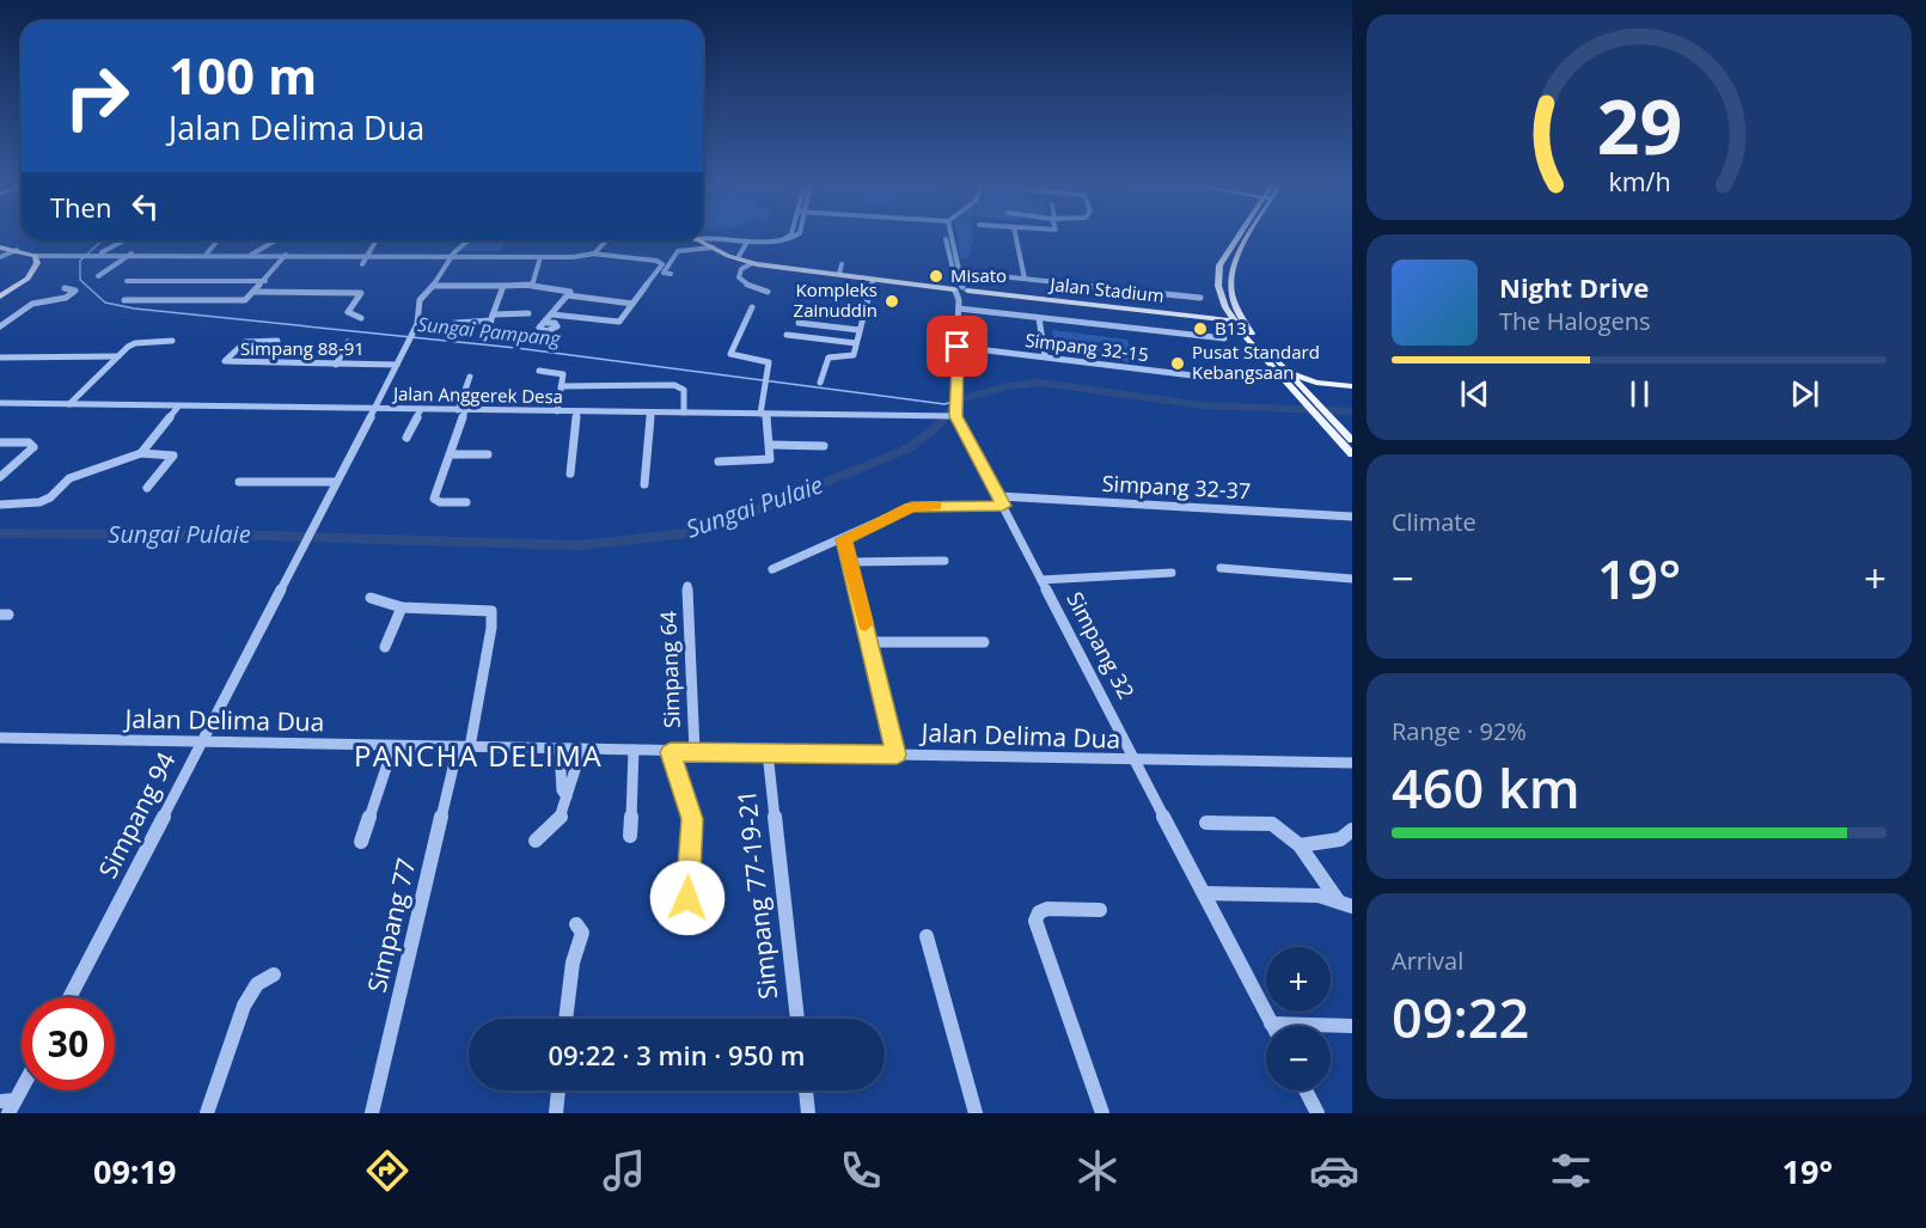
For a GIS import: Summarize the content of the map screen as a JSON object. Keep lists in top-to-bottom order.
{
  "streets": {
    "main road": ["Jalan Stadium"],
    "street": [
      "Simpang 32-15",
      "Simpang 88-91",
      "Jalan Anggerek Desa",
      "Simpang 32-37",
      "Simpang 32",
      "Simpang 64",
      "Jalan Delima Dua",
      "Simpang 94",
      "Simpang 77-19-21",
      "Simpang 77"
    ]
  },
  "crossings": [
    ["Simpang 88-91", "Simpang 94"],
    ["Jalan Anggerek Desa", "Simpang 32"],
    ["Jalan Anggerek Desa", "Simpang 94"],
    ["Simpang 32-37", "Simpang 32"],
    ["Simpang 32", "Jalan Delima Dua"],
    ["Simpang 64", "Jalan Delima Dua"],
    ["Jalan Delima Dua", "Simpang 94"],
    ["Jalan Delima Dua", "Simpang 77-19-21"],
    ["Jalan Delima Dua", "Simpang 77"]
  ],
  "districts": ["PANCHA DELIMA"],
  "water": ["Sungai Pampang", "Sungai Pulaie"],
  "places": [
    "Misato",
    "Kompleks Zainuddin",
    "B13",
    "Pusat Standard Kebangsaan"
  ],
  "page": {
    "turn": ["100 m", "Jalan Delima Dua"],
    "then": "Then",
    "song": ["Night Drive", "The Halogens"],
    "tile": [
      "Climate",
      ["Range · 92%", "460 km"],
      ["Arrival", "09:22"]
    ],
    "heat": ["−", "19°", "+"],
    "map_buttons": ["+", "−"],
    "limit": "30",
    "trip": "09:22 · 3 min · 950 m",
    "tabs": ["09:19", "19°"],
    "gauge": ["29", "km/h"]
  }
}
